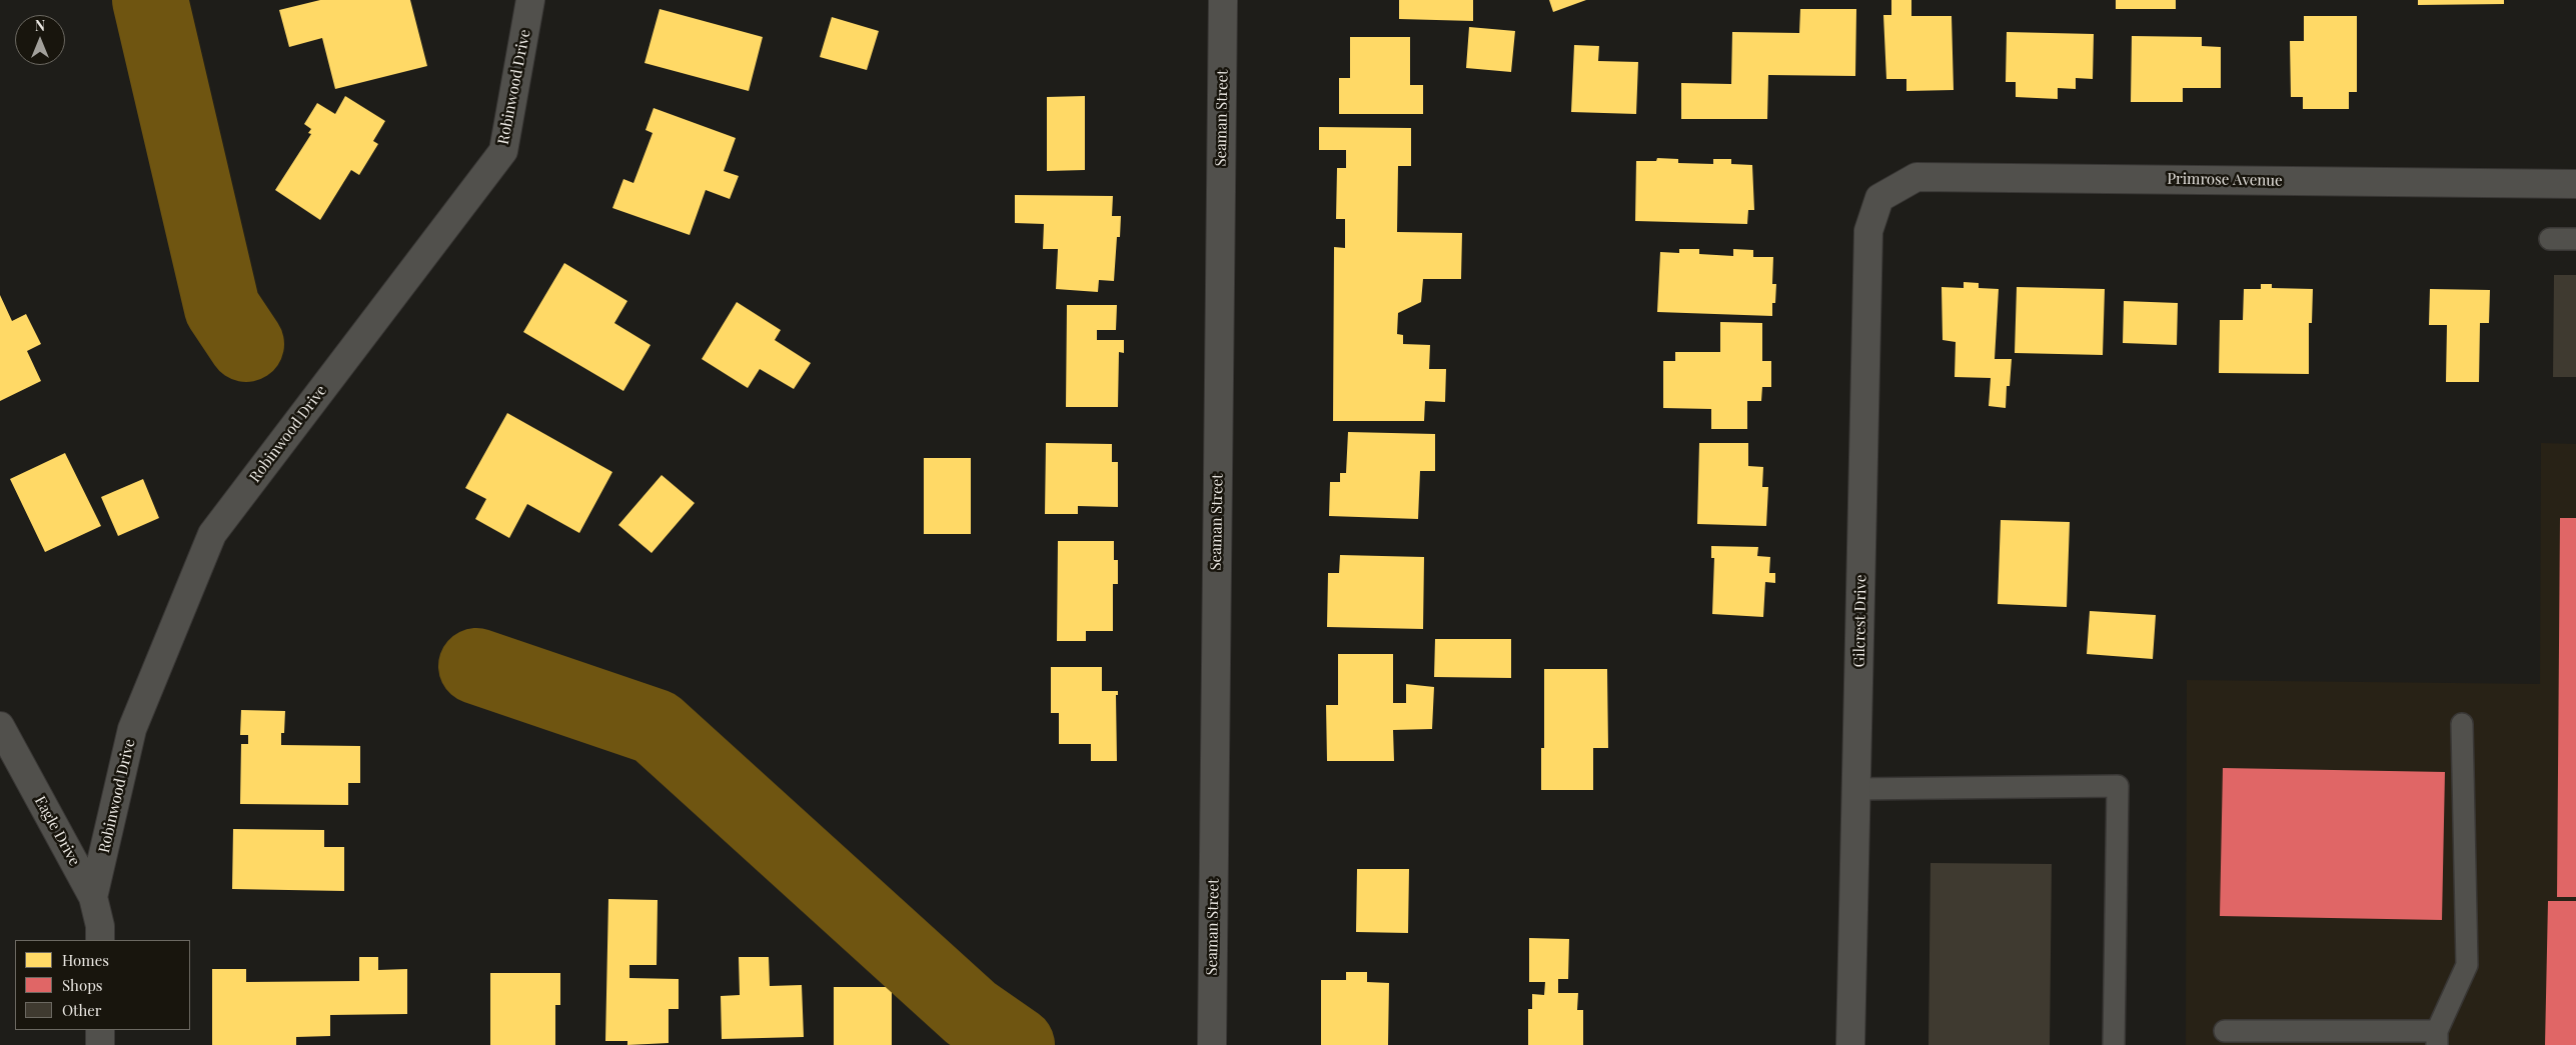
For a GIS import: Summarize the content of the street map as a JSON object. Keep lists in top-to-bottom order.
{
  "streets": {
    "street": [
      "Robinwood Drive",
      "Seaman Street",
      "Primrose Avenue",
      "Gilcrest Drive",
      "Eagle Drive"
    ]
  },
  "crossings": [
    ["Robinwood Drive", "Eagle Drive"],
    ["Primrose Avenue", "Gilcrest Drive"]
  ],
  "legend": ["Homes", "Shops", "Other"],
  "north": "top"
}
